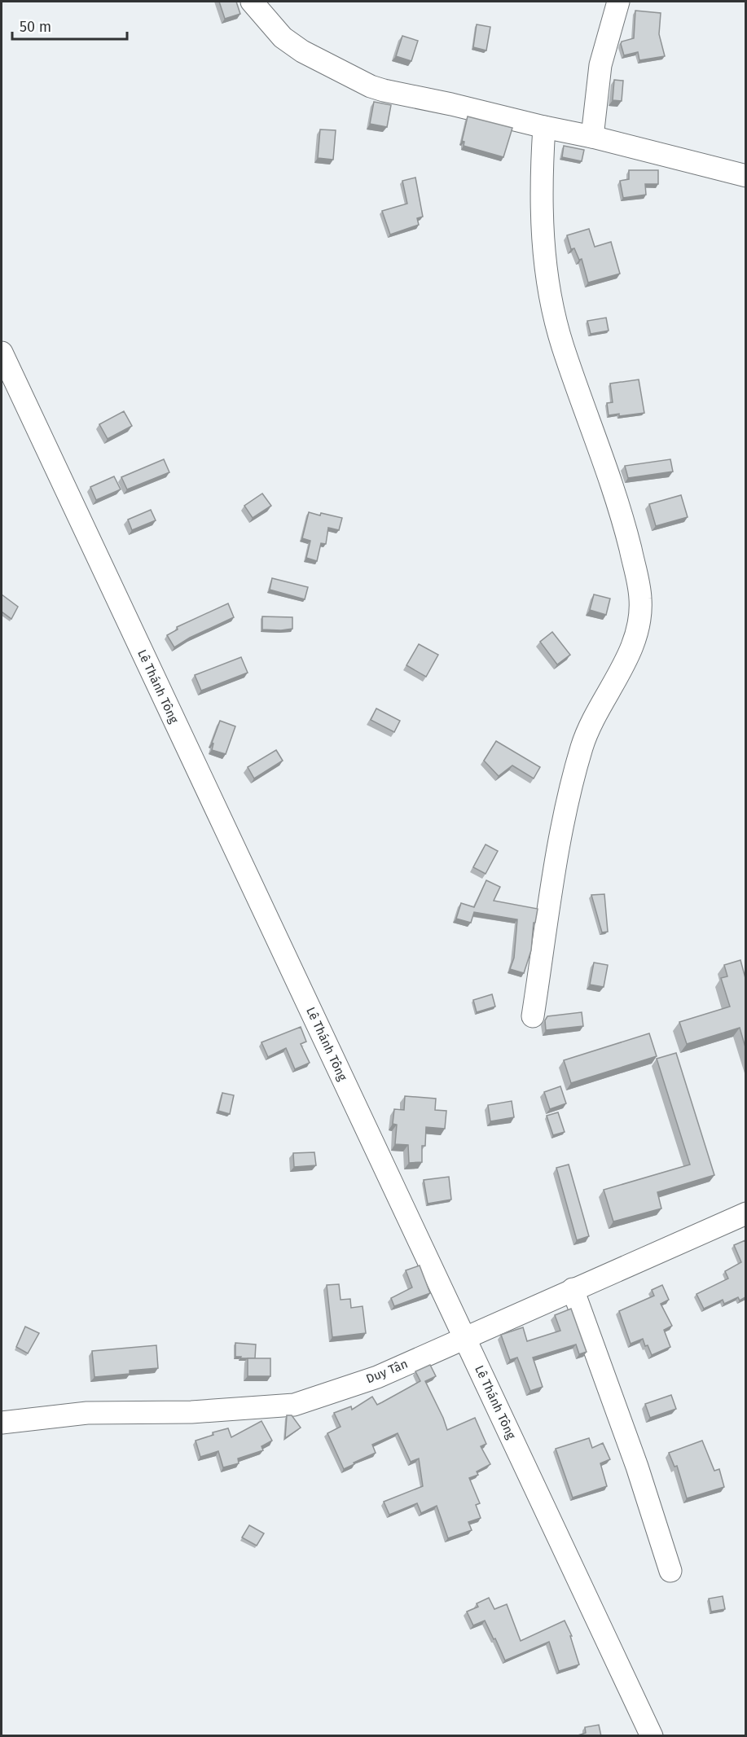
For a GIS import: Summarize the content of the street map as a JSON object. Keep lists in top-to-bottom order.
{
  "streets": {
    "street": ["Lê Thánh Tông", "Duy Tân"]
  },
  "crossings": [
    ["Lê Thánh Tông", "Duy Tân"]
  ],
  "scale_bar": "50 m"
}
